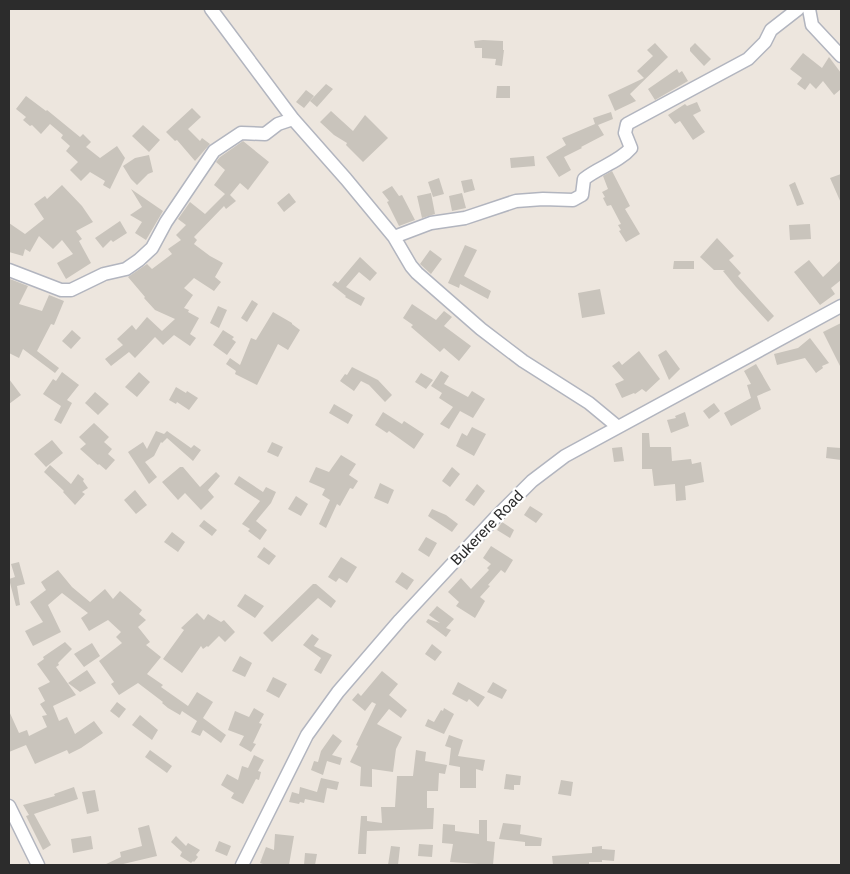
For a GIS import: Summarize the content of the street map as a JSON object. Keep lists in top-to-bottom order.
{
  "streets": {
    "street": ["Bukerere Road"]
  }
}
